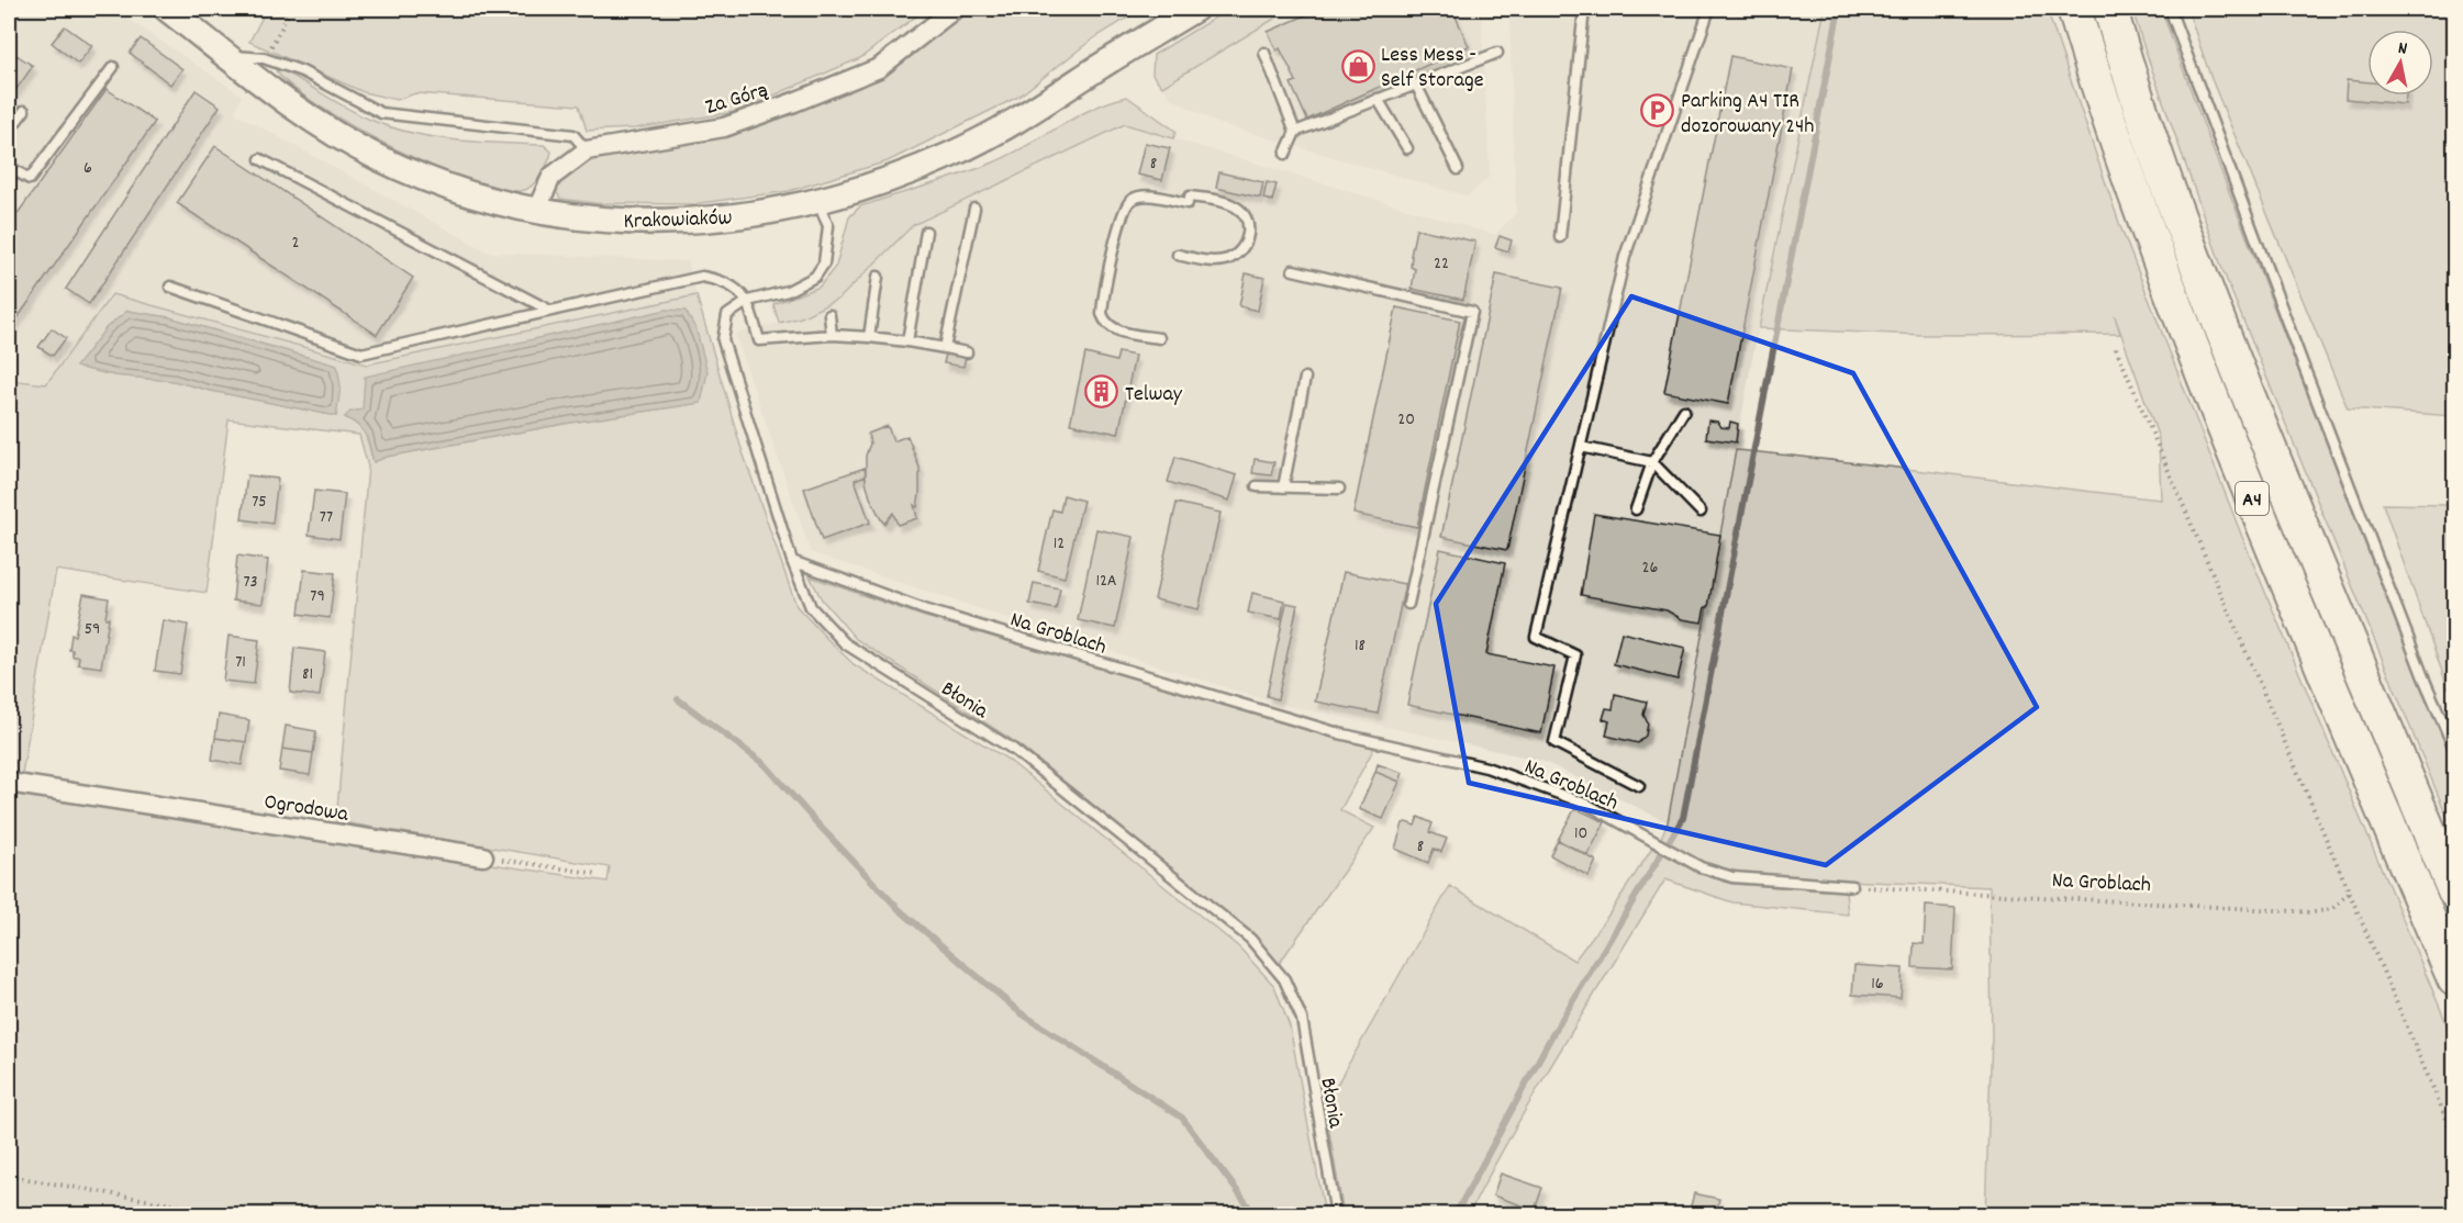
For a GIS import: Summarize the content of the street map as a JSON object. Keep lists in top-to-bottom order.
{
  "streets": {
    "highway": ["A4"],
    "main road": ["Krakowiaków"],
    "street": ["Za Górą", "Ogrodowa"],
    "lane": ["Na Groblach", "Błonia"]
  },
  "crossings": [
    ["Za Górą", "Krakowiaków"],
    ["Na Groblach", "Błonia"]
  ],
  "places": {
    "shop": ["Less Mess - Self Storage"],
    "parking": ["Parking A4 TIR dozorowany 24h"],
    "building": ["Telway"]
  },
  "house_numbers": [
    "8",
    "6",
    "2",
    "22",
    "20",
    "75",
    "77",
    "12",
    "26",
    "12A",
    "73",
    "79",
    "59",
    "18",
    "71",
    "81",
    "10",
    "8",
    "16"
  ],
  "north": "top"
}
